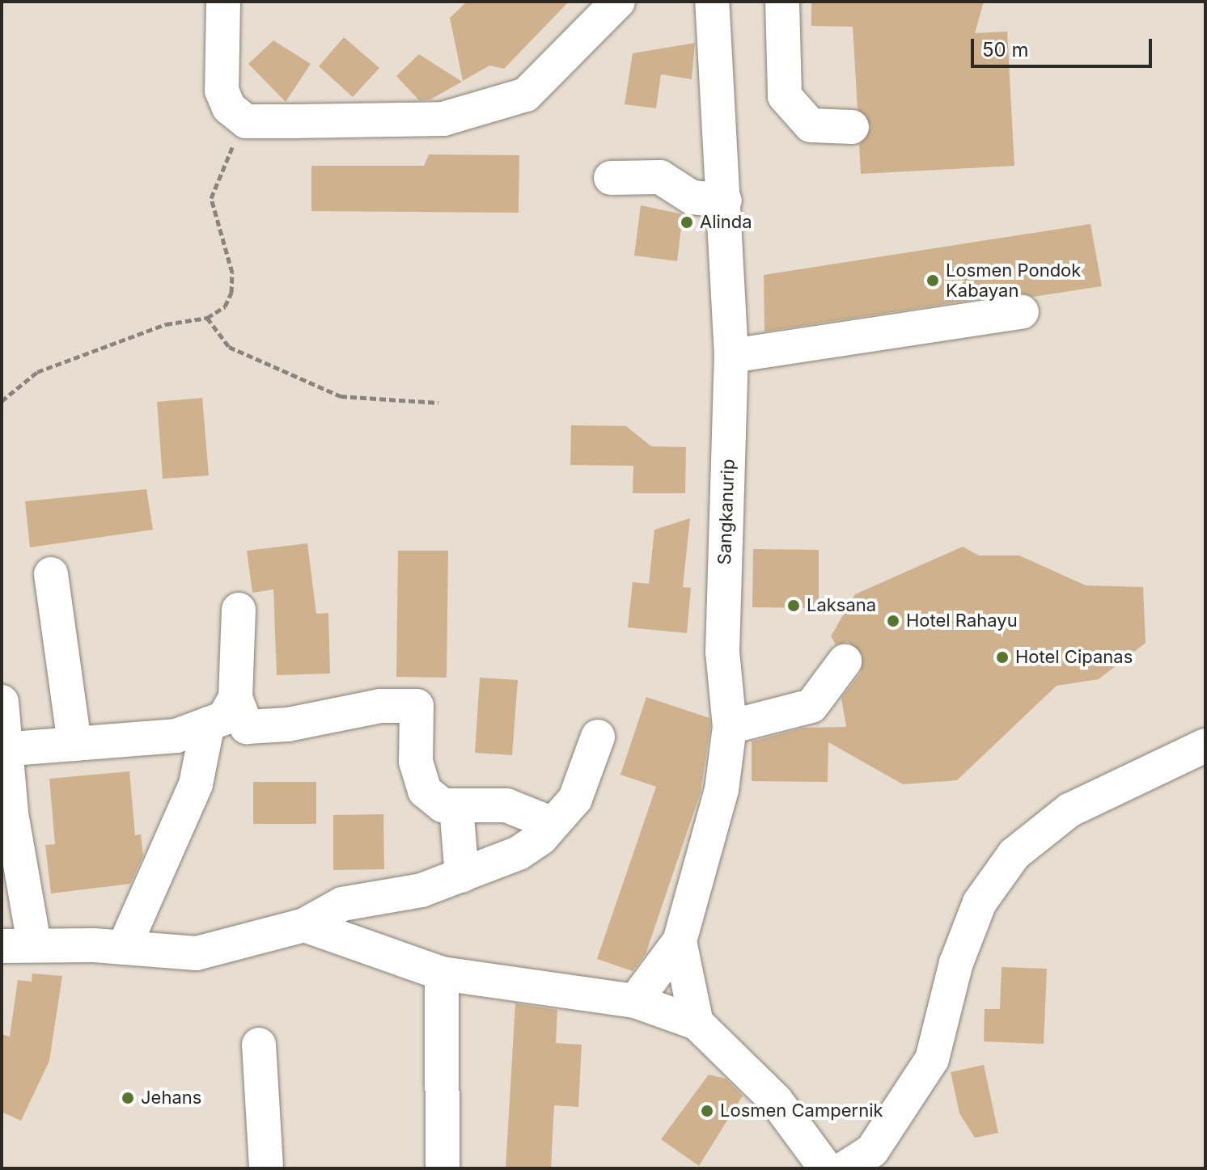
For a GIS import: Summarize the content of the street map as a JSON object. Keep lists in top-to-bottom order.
{
  "streets": {
    "street": ["Sangkanurip"]
  },
  "places": [
    "Alinda",
    "Losmen Pondok Kabayan",
    "Laksana",
    "Hotel Rahayu",
    "Hotel Cipanas",
    "Jehans",
    "Losmen Campernik"
  ],
  "scale_bar": "50 m"
}
